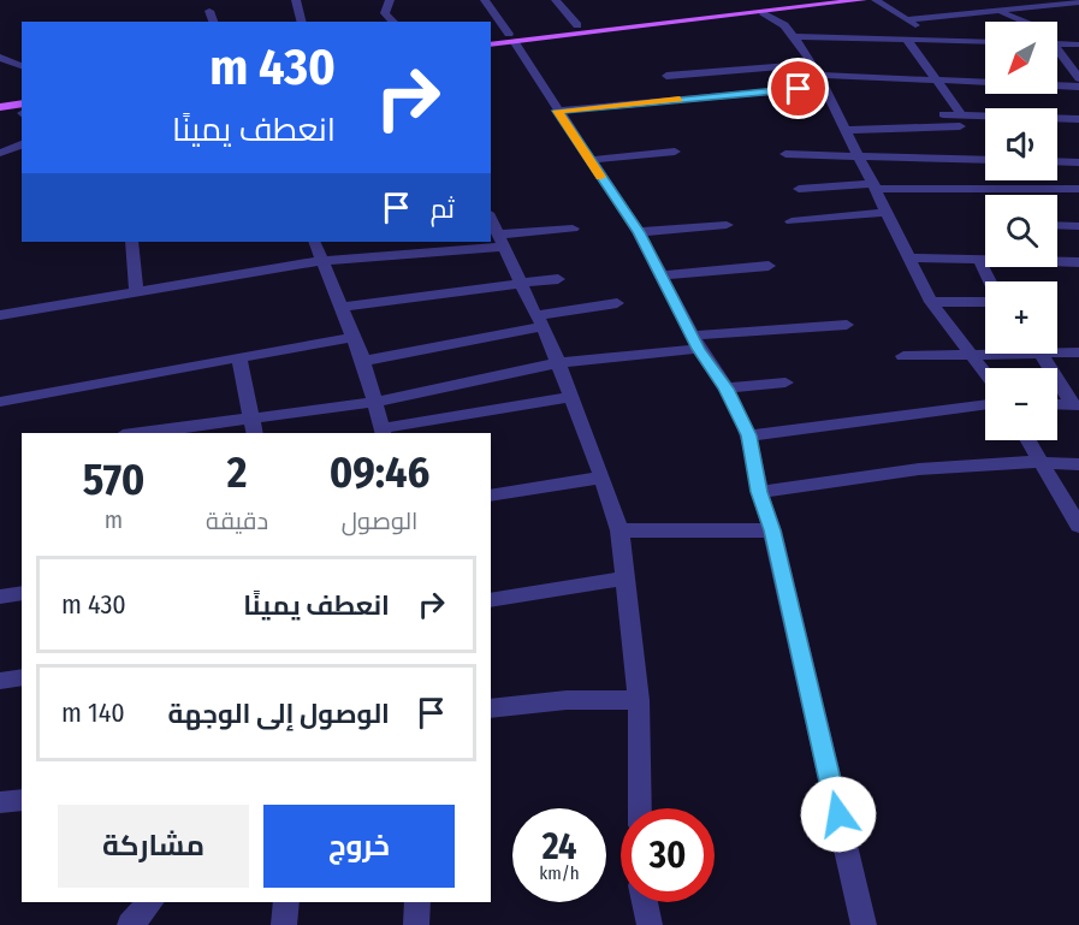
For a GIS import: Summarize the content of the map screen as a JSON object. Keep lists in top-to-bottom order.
{
  "north": "bottom left",
  "page": {
    "map_buttons": ["+", "−"],
    "turn": ["430 m", "انعطف يمينًا"],
    "then": "ثم",
    "eta": [
      "09:46",
      "الوصول",
      "2",
      "دقيقة",
      "570",
      "m"
    ],
    "list": [
      {
        "name": "انعطف يمينًا",
        "value": "430 m"
      },
      {
        "name": "الوصول إلى الوجهة",
        "value": "140 m"
      }
    ],
    "buttons": ["خروج", "مشاركة"],
    "speed": "24 km/h",
    "limit": "30"
  }
}
